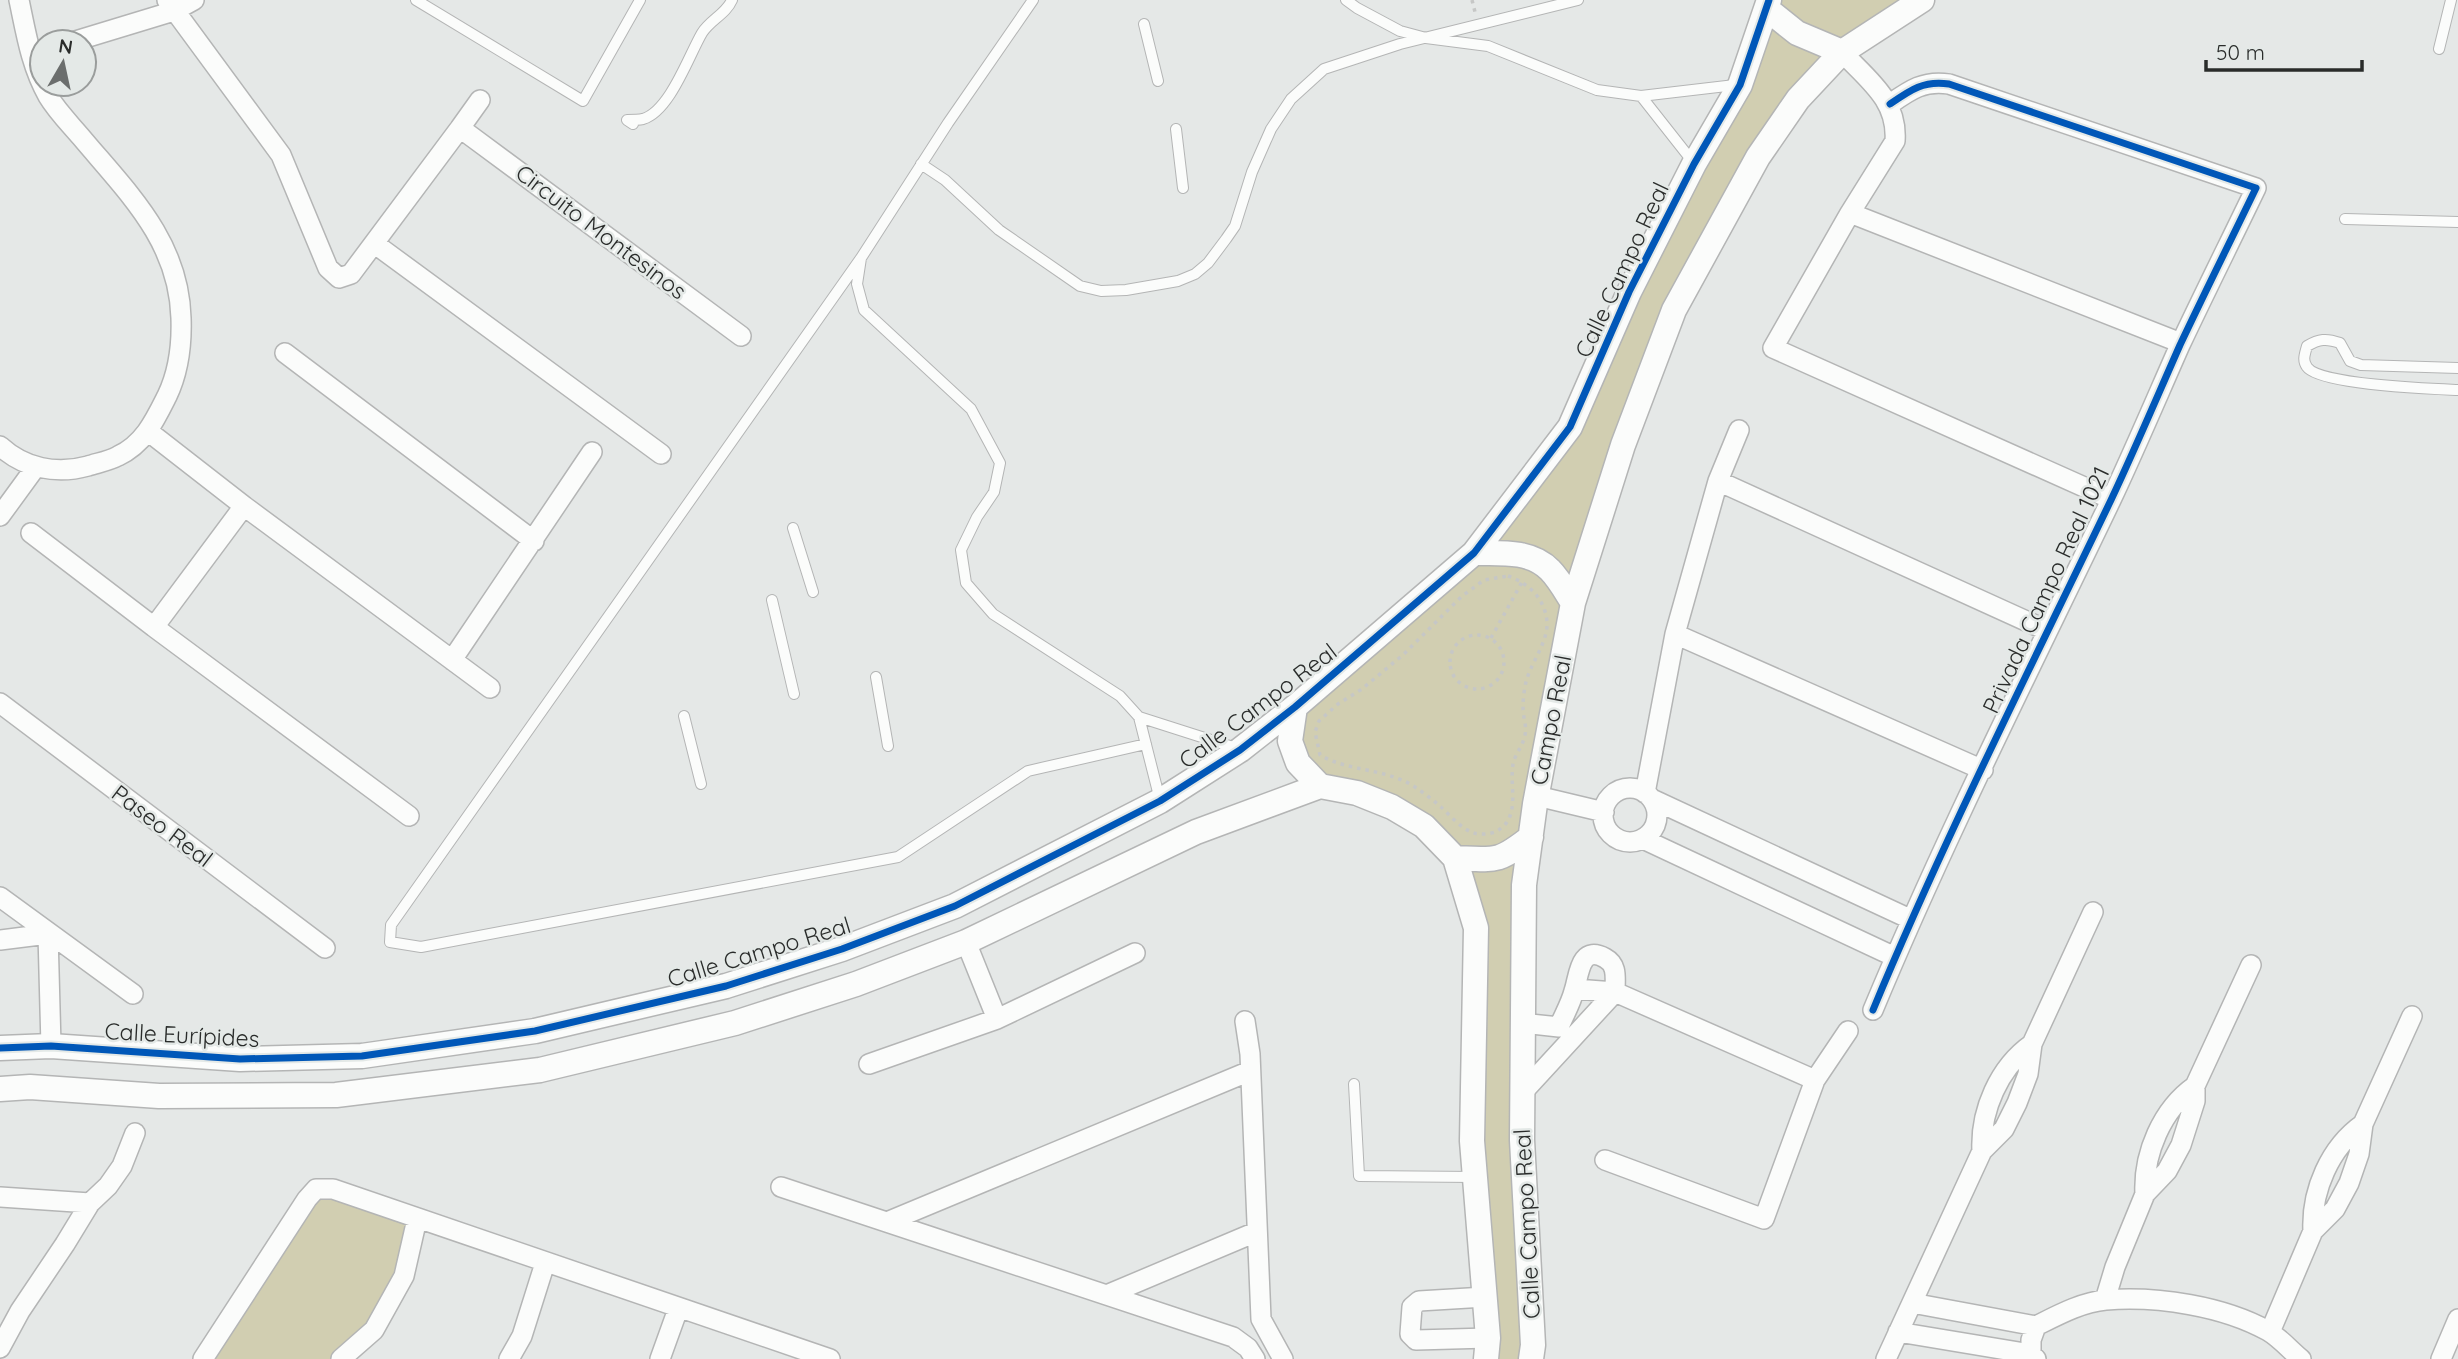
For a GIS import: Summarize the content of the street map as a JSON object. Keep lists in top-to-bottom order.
{
  "streets": {
    "street": [
      "Circuito Montesinos",
      "Calle Campo Real",
      "Privada Campo Real 1021",
      "Campo Real",
      "Paseo Real",
      "Calle Eurípides"
    ]
  },
  "crossings": [
    ["Calle Campo Real", "Campo Real"],
    ["Calle Campo Real", "Calle Eurípides"]
  ],
  "scale_bar": "50 m",
  "north": "top"
}
